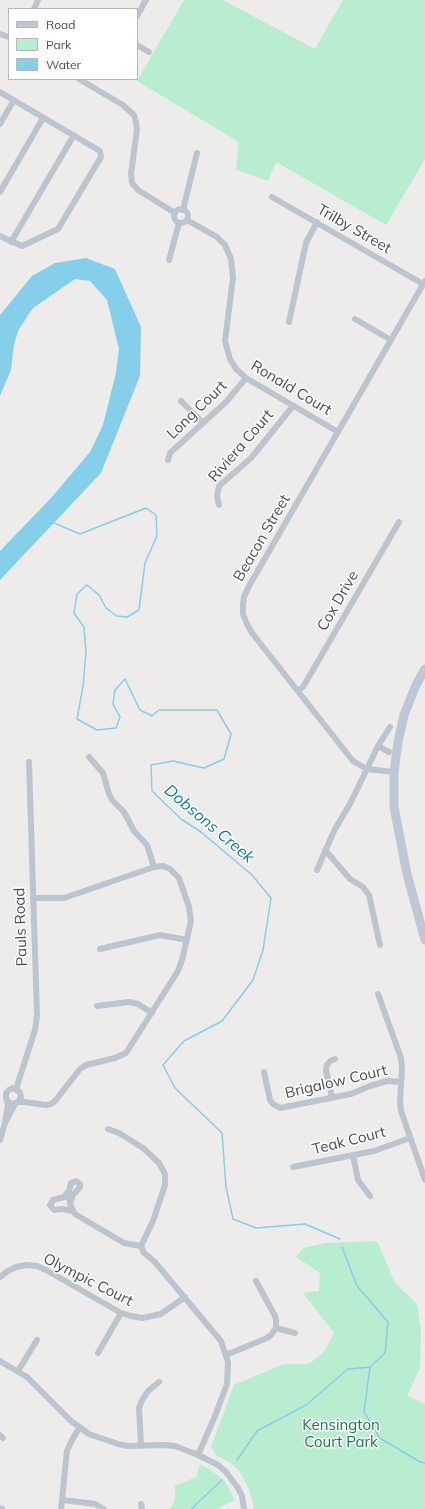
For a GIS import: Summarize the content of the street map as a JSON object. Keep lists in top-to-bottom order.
{
  "streets": {
    "street": [
      "Trilby Street",
      "Ronald Court",
      "Long Court",
      "Riviera Court",
      "Beacon Street",
      "Cox Drive",
      "Pauls Road",
      "Brigalow Court",
      "Teak Court",
      "Olympic Court"
    ]
  },
  "crossings": [
    ["Trilby Street", "Beacon Street"],
    ["Ronald Court", "Long Court"],
    ["Ronald Court", "Riviera Court"],
    ["Ronald Court", "Beacon Street"],
    ["Beacon Street", "Cox Drive"]
  ],
  "water": ["Dobsons Creek"],
  "parks": ["Kensington Court Park"],
  "legend": ["Road", "Park", "Water"]
}
